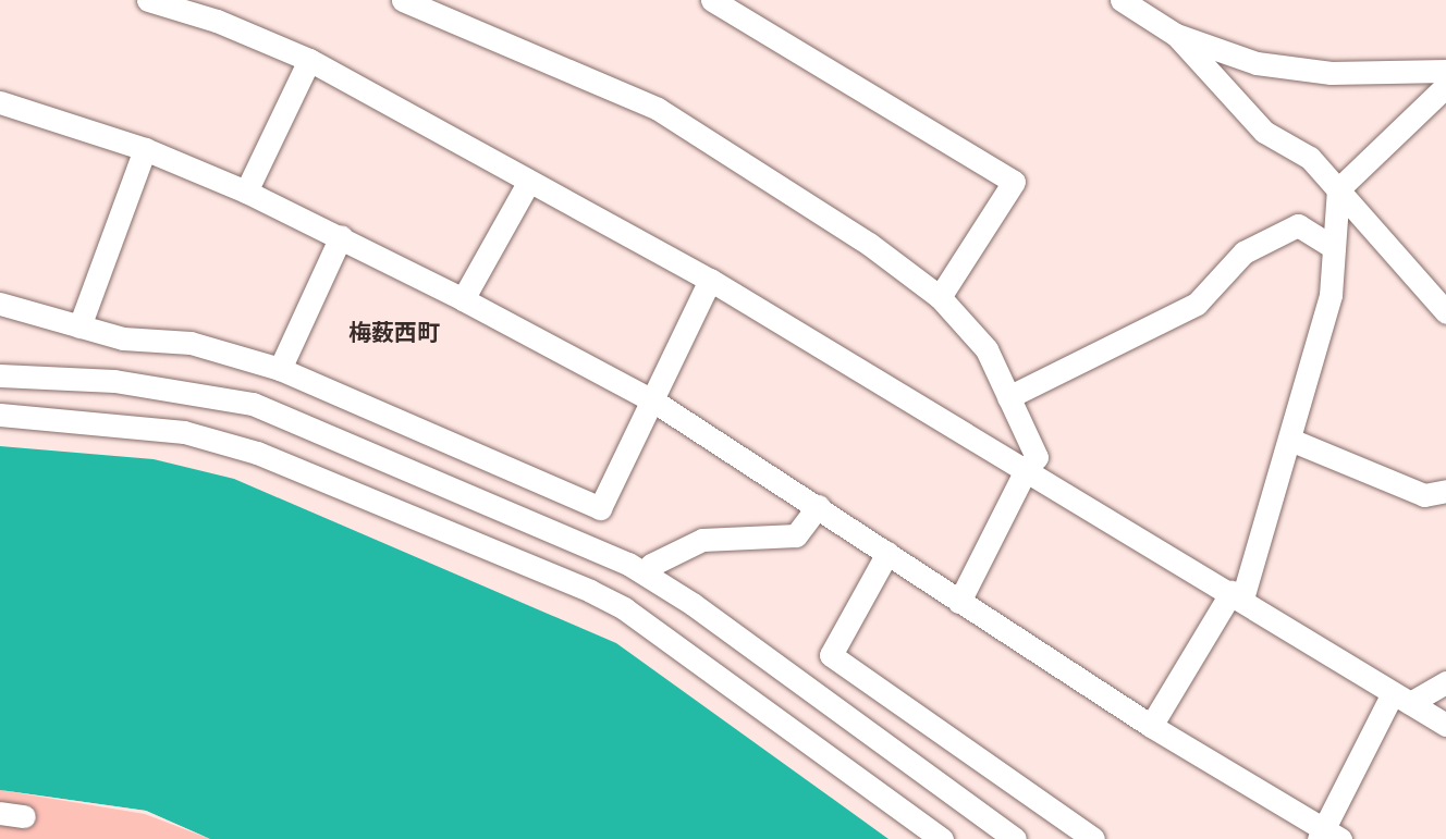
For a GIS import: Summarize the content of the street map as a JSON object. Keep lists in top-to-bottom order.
{
  "districts": ["梅薮西町"]
}
